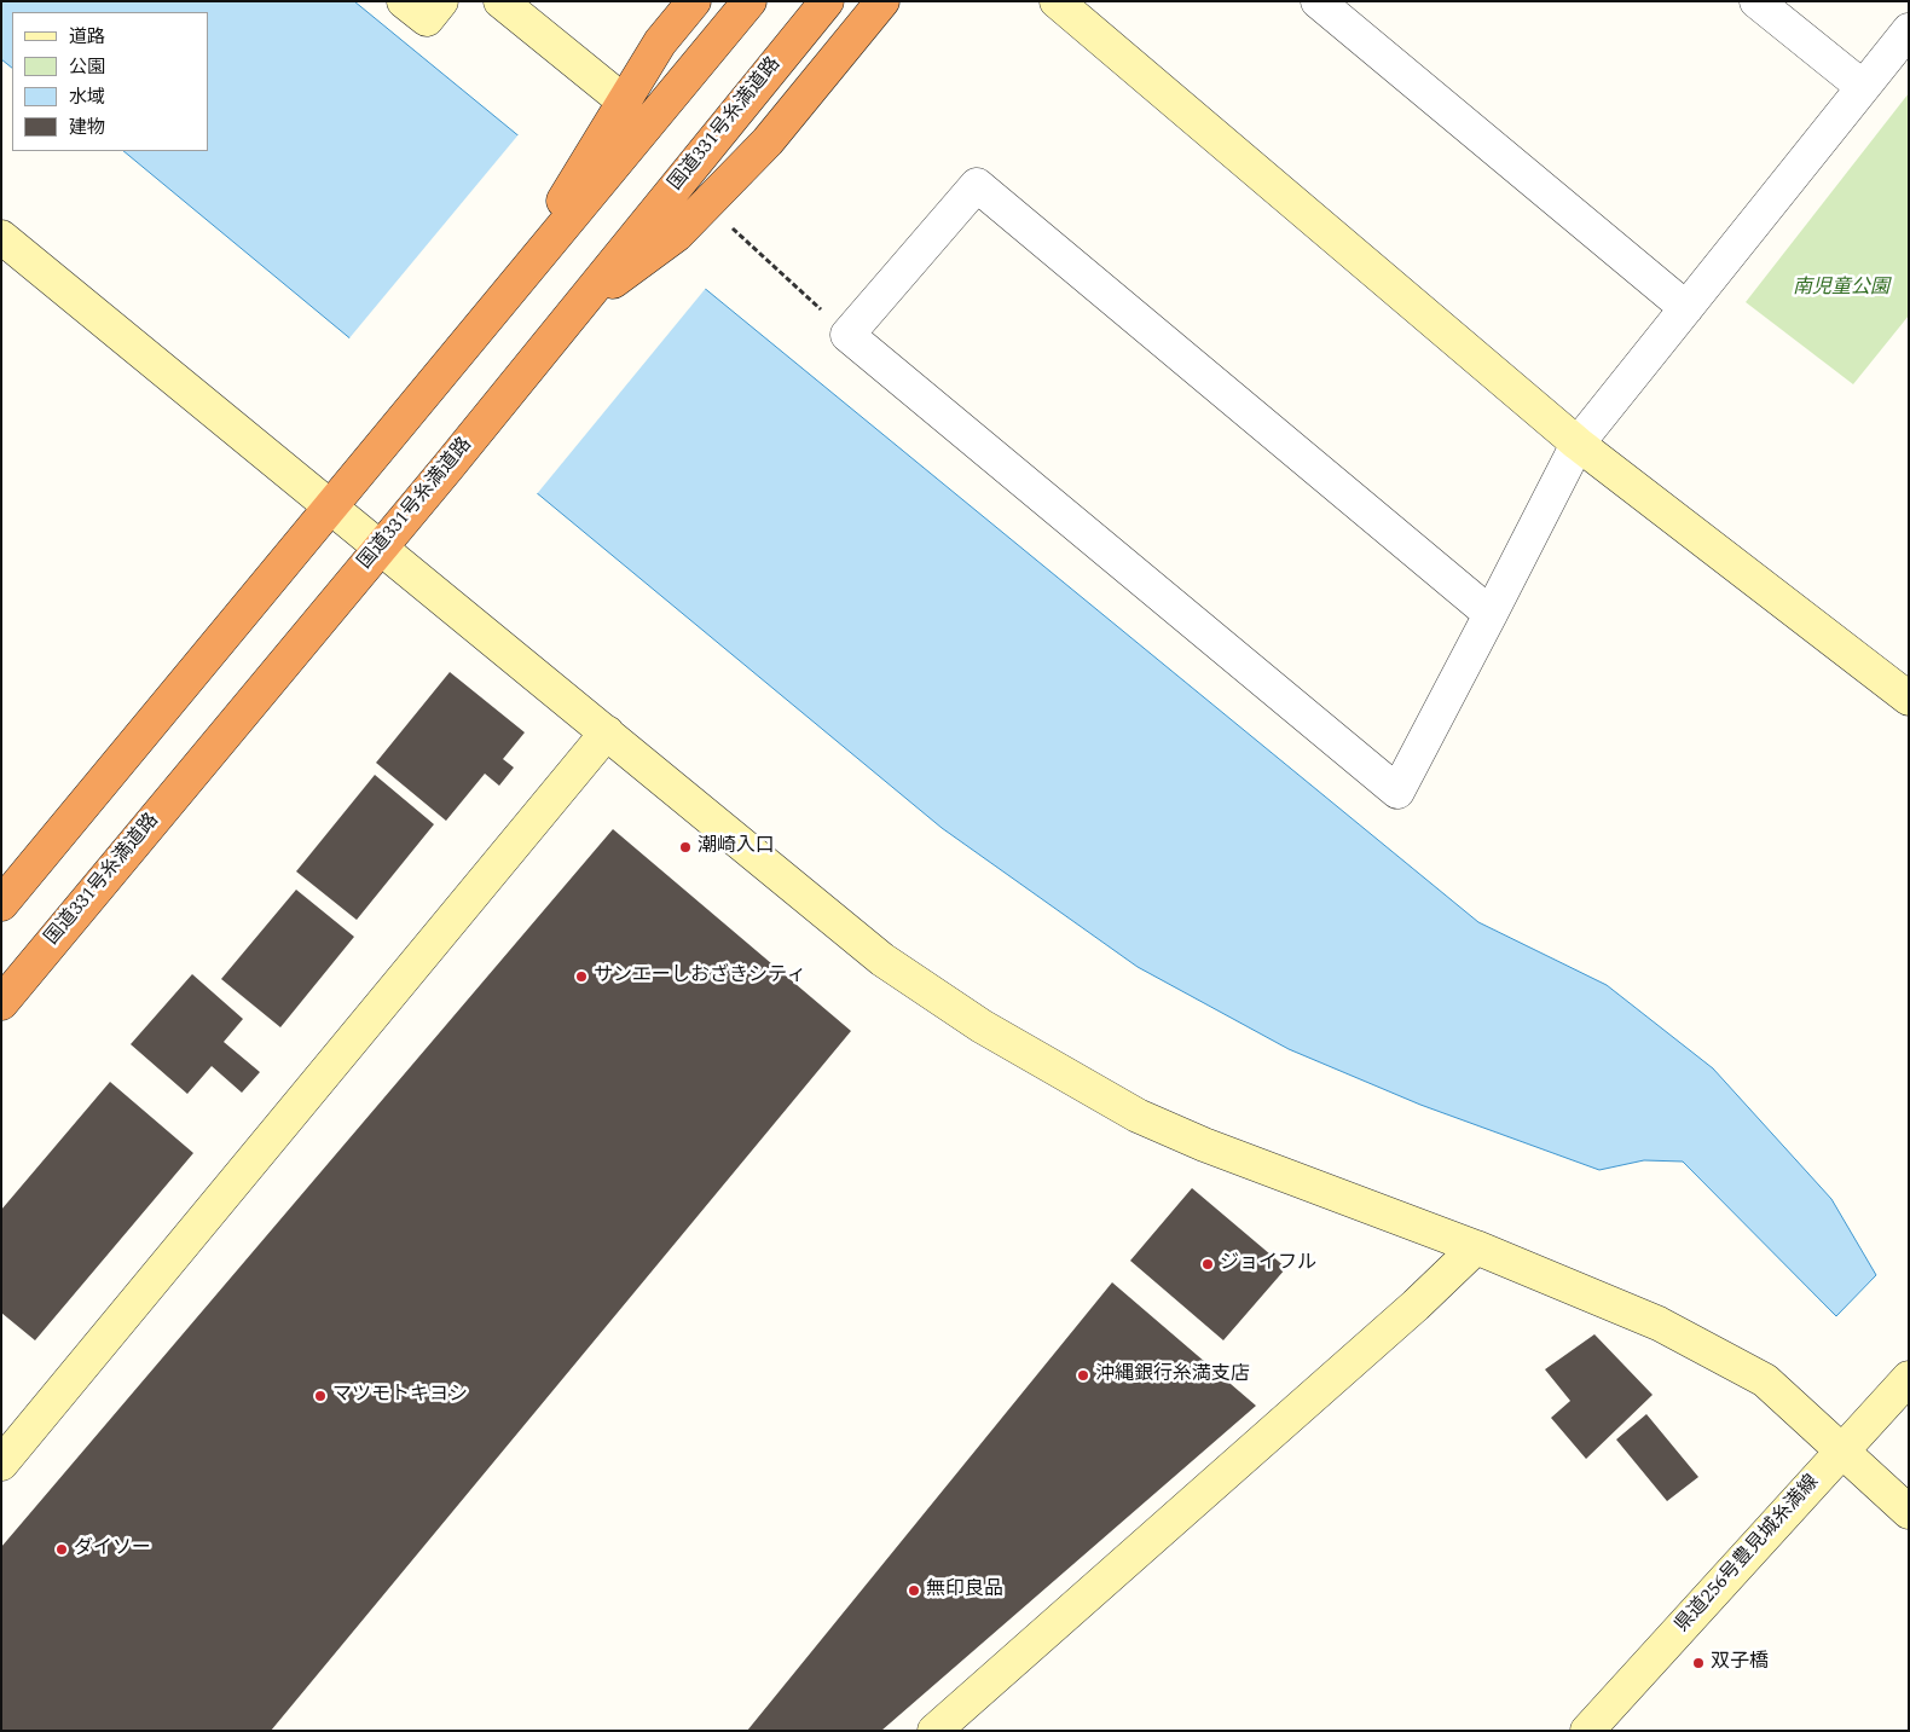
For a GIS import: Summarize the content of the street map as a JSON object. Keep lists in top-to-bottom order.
{
  "streets": {
    "highway": ["国道331号糸満道路"],
    "street": ["県道256号豊見城糸満線"]
  },
  "parks": ["南児童公園"],
  "places": [
    "潮崎入口",
    "サンエーしおざきシティ",
    "ジョイフル",
    "沖縄銀行糸満支店",
    "マツモトキヨシ",
    "ダイソー",
    "無印良品",
    "双子橋"
  ],
  "legend": [
    "道路",
    "公園",
    "水域",
    "建物"
  ]
}
